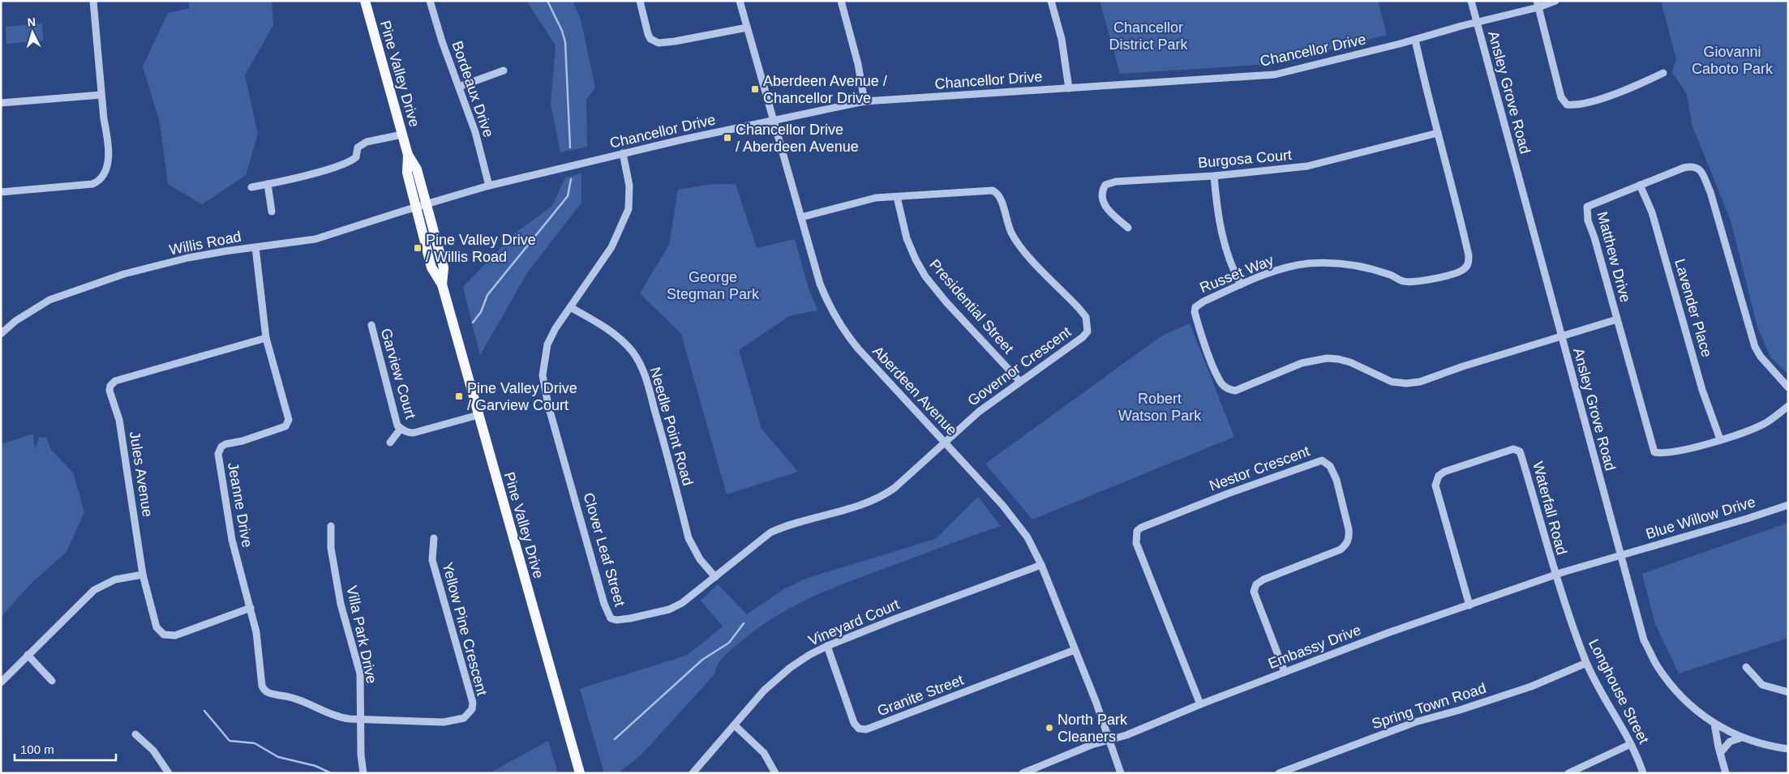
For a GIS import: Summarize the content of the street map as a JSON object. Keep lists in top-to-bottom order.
{
  "streets": {
    "main road": ["Pine Valley Drive"],
    "street": [
      "Chancellor Drive",
      "Bordeaux Drive",
      "Ansley Grove Road",
      "Burgosa Court",
      "Willis Road",
      "Matthew Drive",
      "Russet Way",
      "Presidential Street",
      "Lavender Place",
      "Governor Crescent",
      "Garview Court",
      "Aberdeen Avenue",
      "Needle Point Road",
      "Nestor Crescent",
      "Jules Avenue",
      "Jeanne Drive",
      "Waterfall Road",
      "Blue Willow Drive",
      "Clover Leaf Street",
      "Vineyard Court",
      "Yellow Pine Crescent",
      "Villa Park Drive",
      "Embassy Drive",
      "Longhouse Street",
      "Granite Street",
      "Spring Town Road"
    ]
  },
  "crossings": [
    ["Chancellor Drive", "Pine Valley Drive"],
    ["Chancellor Drive", "Bordeaux Drive"],
    ["Chancellor Drive", "Ansley Grove Road"],
    ["Chancellor Drive", "Willis Road"],
    ["Chancellor Drive", "Russet Way"],
    ["Chancellor Drive", "Aberdeen Avenue"],
    ["Chancellor Drive", "Clover Leaf Street"],
    ["Pine Valley Drive", "Willis Road"],
    ["Pine Valley Drive", "Garview Court"],
    ["Ansley Grove Road", "Russet Way"],
    ["Ansley Grove Road", "Blue Willow Drive"],
    ["Ansley Grove Road", "Embassy Drive"],
    ["Burgosa Court", "Russet Way"],
    ["Willis Road", "Jeanne Drive"],
    ["Matthew Drive", "Lavender Place"],
    ["Presidential Street", "Governor Crescent"],
    ["Governor Crescent", "Aberdeen Avenue"],
    ["Governor Crescent", "Clover Leaf Street"],
    ["Aberdeen Avenue", "Clover Leaf Street"],
    ["Aberdeen Avenue", "Vineyard Court"],
    ["Aberdeen Avenue", "Embassy Drive"],
    ["Aberdeen Avenue", "Granite Street"],
    ["Needle Point Road", "Clover Leaf Street"],
    ["Nestor Crescent", "Embassy Drive"],
    ["Jules Avenue", "Jeanne Drive"],
    ["Jeanne Drive", "Yellow Pine Crescent"],
    ["Jeanne Drive", "Villa Park Drive"],
    ["Waterfall Road", "Embassy Drive"],
    ["Waterfall Road", "Longhouse Street"],
    ["Blue Willow Drive", "Embassy Drive"],
    ["Vineyard Court", "Granite Street"],
    ["Yellow Pine Crescent", "Villa Park Drive"],
    ["Embassy Drive", "Longhouse Street"],
    ["Longhouse Street", "Spring Town Road"]
  ],
  "parks": [
    "Chancellor District Park",
    "Giovanni Caboto Park",
    "George Stegman Park",
    "Robert Watson Park"
  ],
  "places": {
    "transit": [
      "Aberdeen Avenue / Chancellor Drive",
      "Chancellor Drive / Aberdeen Avenue",
      "Pine Valley Drive / Willis Road",
      "Pine Valley Drive / Garview Court"
    ],
    "other": ["North Park Cleaners"]
  },
  "scale_bar": "100 m",
  "north": "top"
}
